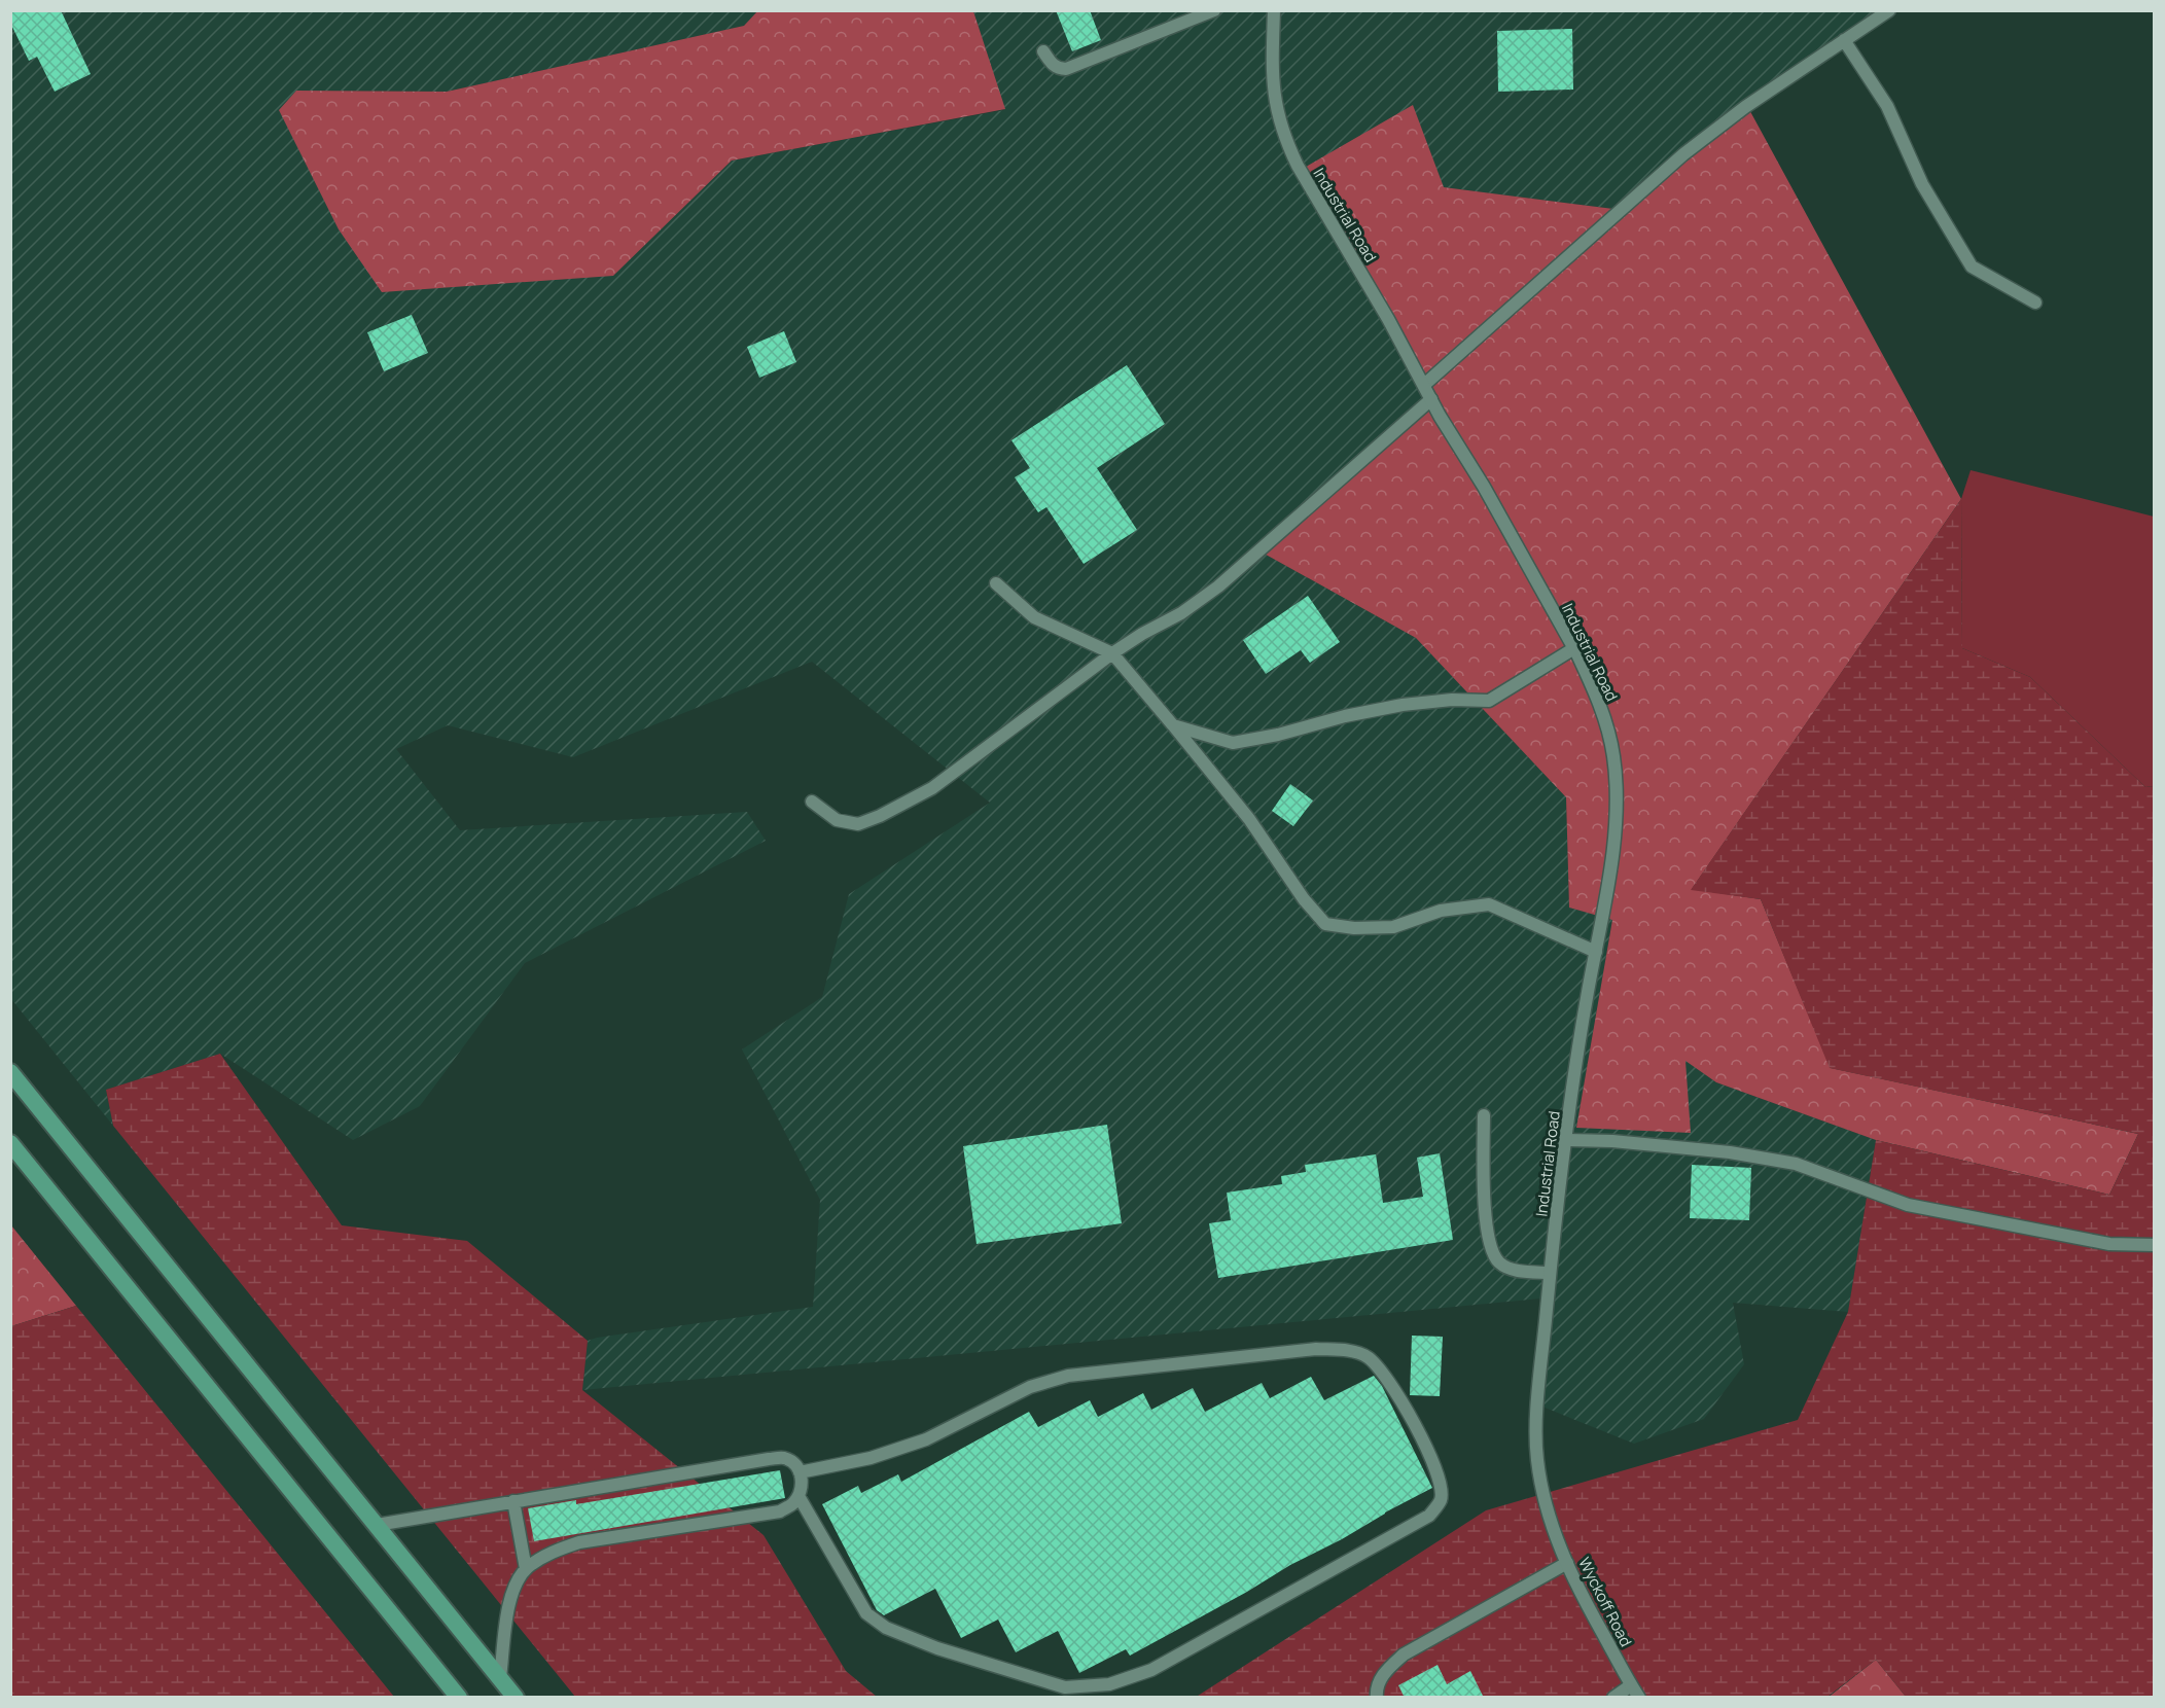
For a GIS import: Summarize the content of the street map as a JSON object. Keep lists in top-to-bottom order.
{
  "streets": {
    "street": ["Industrial Road", "Wyckoff Road"]
  },
  "crossings": [
    ["Industrial Road", "Wyckoff Road"]
  ]
}
